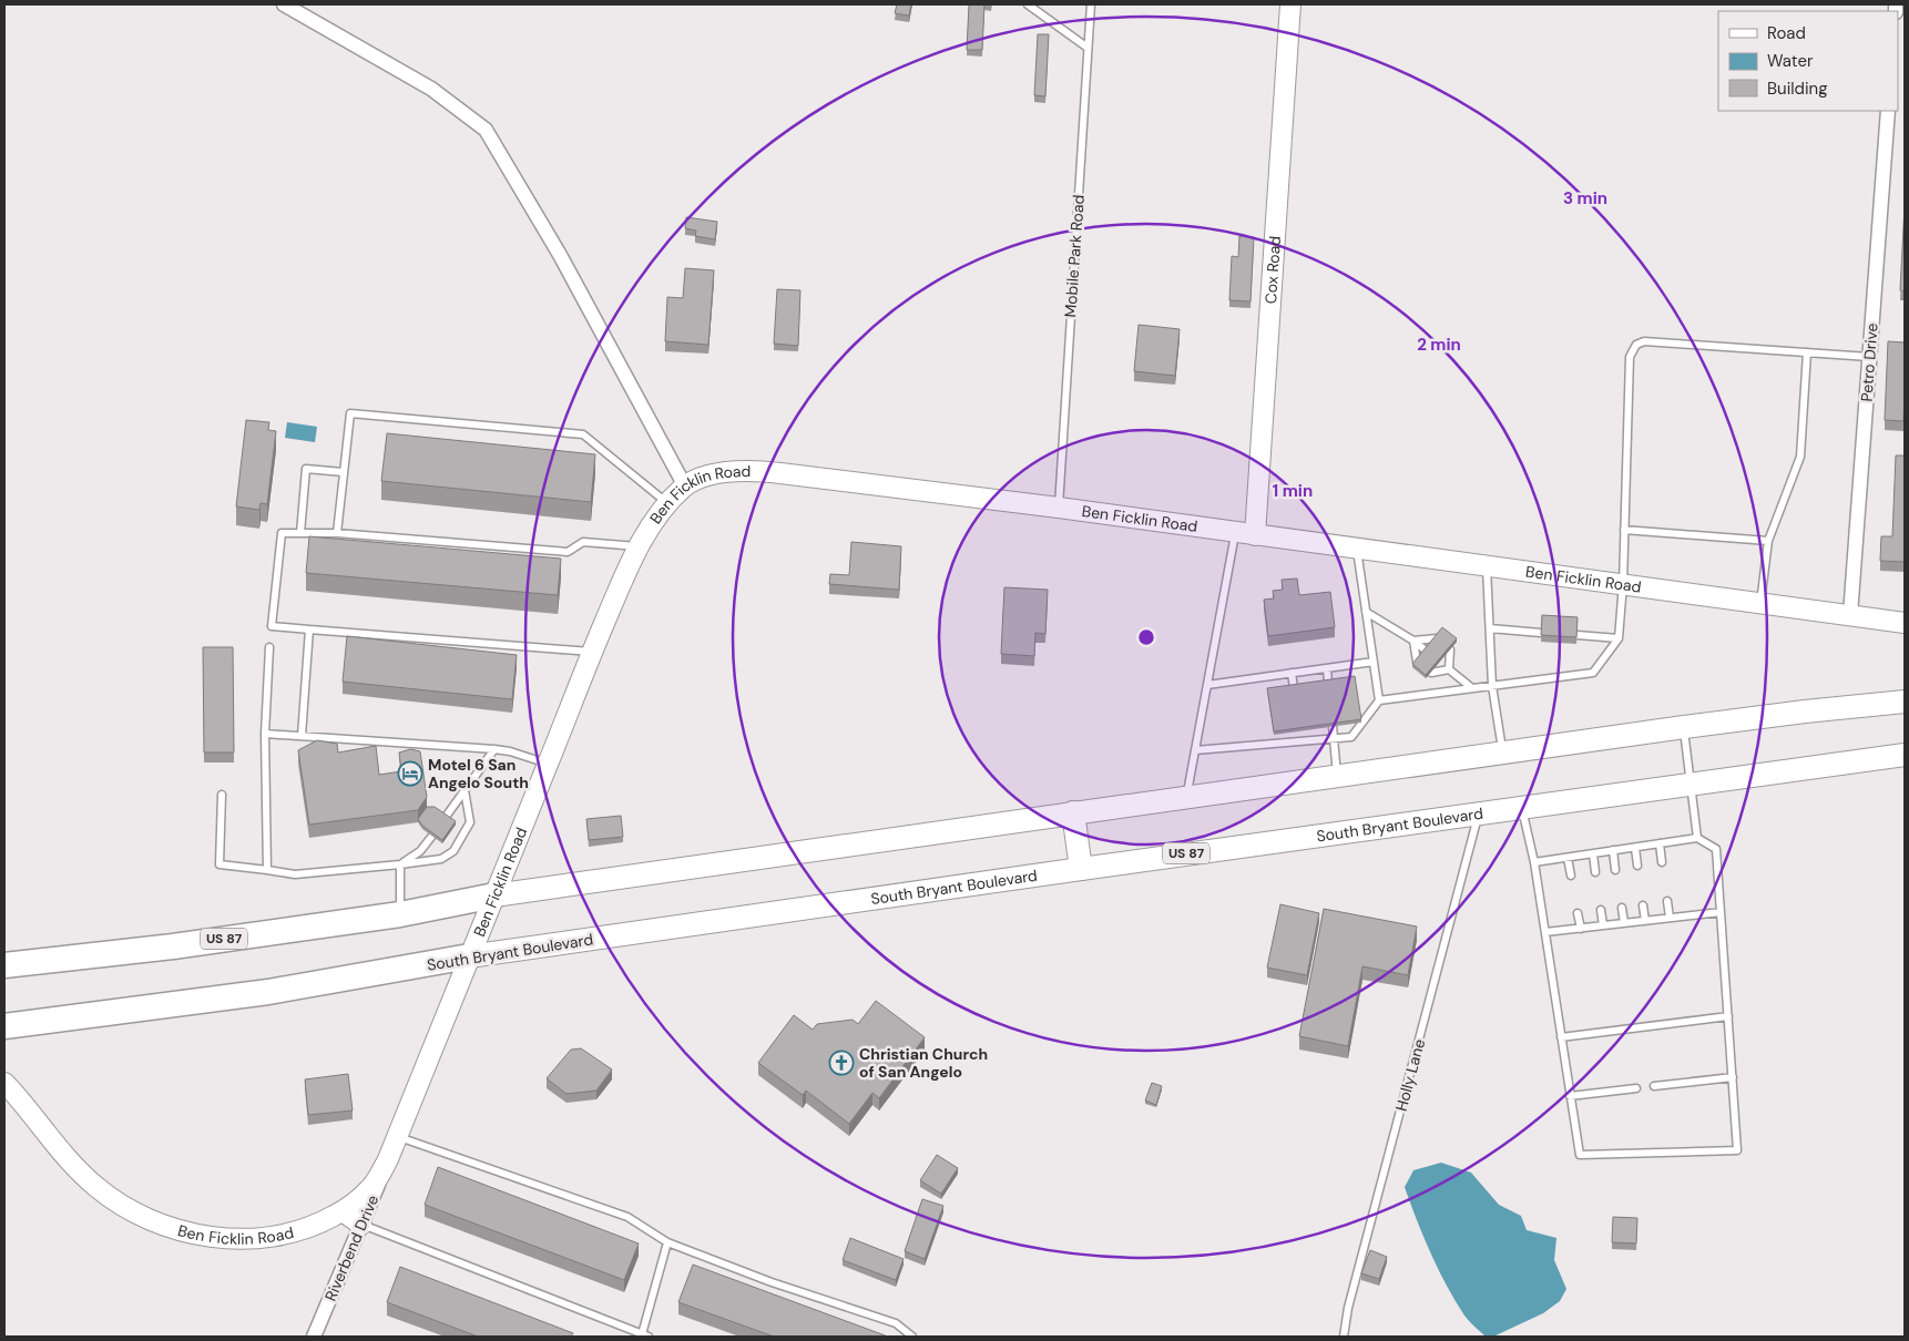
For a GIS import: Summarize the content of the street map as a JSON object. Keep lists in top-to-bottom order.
{
  "streets": {
    "highway": ["South Bryant Boulevard", "US 87"],
    "street": [
      "Cox Road",
      "Petro Drive",
      "Ben Ficklin Road",
      "Riverbend Drive"
    ],
    "lane": ["Mobile Park Road", "Holly Lane"]
  },
  "crossings": [
    ["Mobile Park Road", "Ben Ficklin Road"],
    ["Cox Road", "Ben Ficklin Road"],
    ["Petro Drive", "Ben Ficklin Road"],
    ["Ben Ficklin Road", "South Bryant Boulevard"],
    ["Ben Ficklin Road", "US 87"],
    ["Ben Ficklin Road", "Riverbend Drive"],
    ["South Bryant Boulevard", "Holly Lane"]
  ],
  "places": {
    "hotel": ["Motel 6 San Angelo South"],
    "church": ["Christian Church of San Angelo"]
  },
  "legend": ["Road", "Water", "Building"],
  "rings": ["3 min", "2 min", "1 min"]
}
